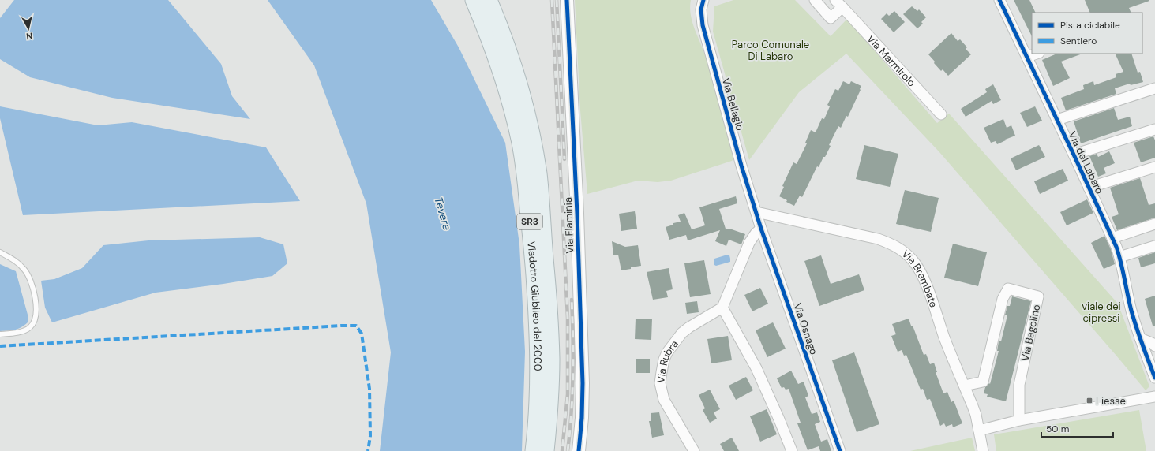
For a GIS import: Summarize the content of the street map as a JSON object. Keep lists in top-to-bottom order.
{
  "streets": {
    "highway": ["SR3", "Viadotto Giubileo del 2000"],
    "street": [
      "Via Marmirolo",
      "Via Bellagio",
      "Via del Labaro",
      "Via Flaminia",
      "Via Brembate",
      "Via Osnago",
      "Via Bagolino",
      "Via Rubra"
    ]
  },
  "crossings": [
    ["Via Bellagio", "Via Brembate"],
    ["Via Bellagio", "Via Osnago"],
    ["Via Brembate", "Via Osnago"],
    ["Via Brembate", "Via Bagolino"]
  ],
  "water": ["Tevere"],
  "parks": ["Parco Comunale Di Labaro", "viale dei cipressi"],
  "places": {
    "transit": ["Fiesse"]
  },
  "legend": ["Pista ciclabile", "Sentiero"],
  "scale_bar": "50 m",
  "north": "bottom"
}
